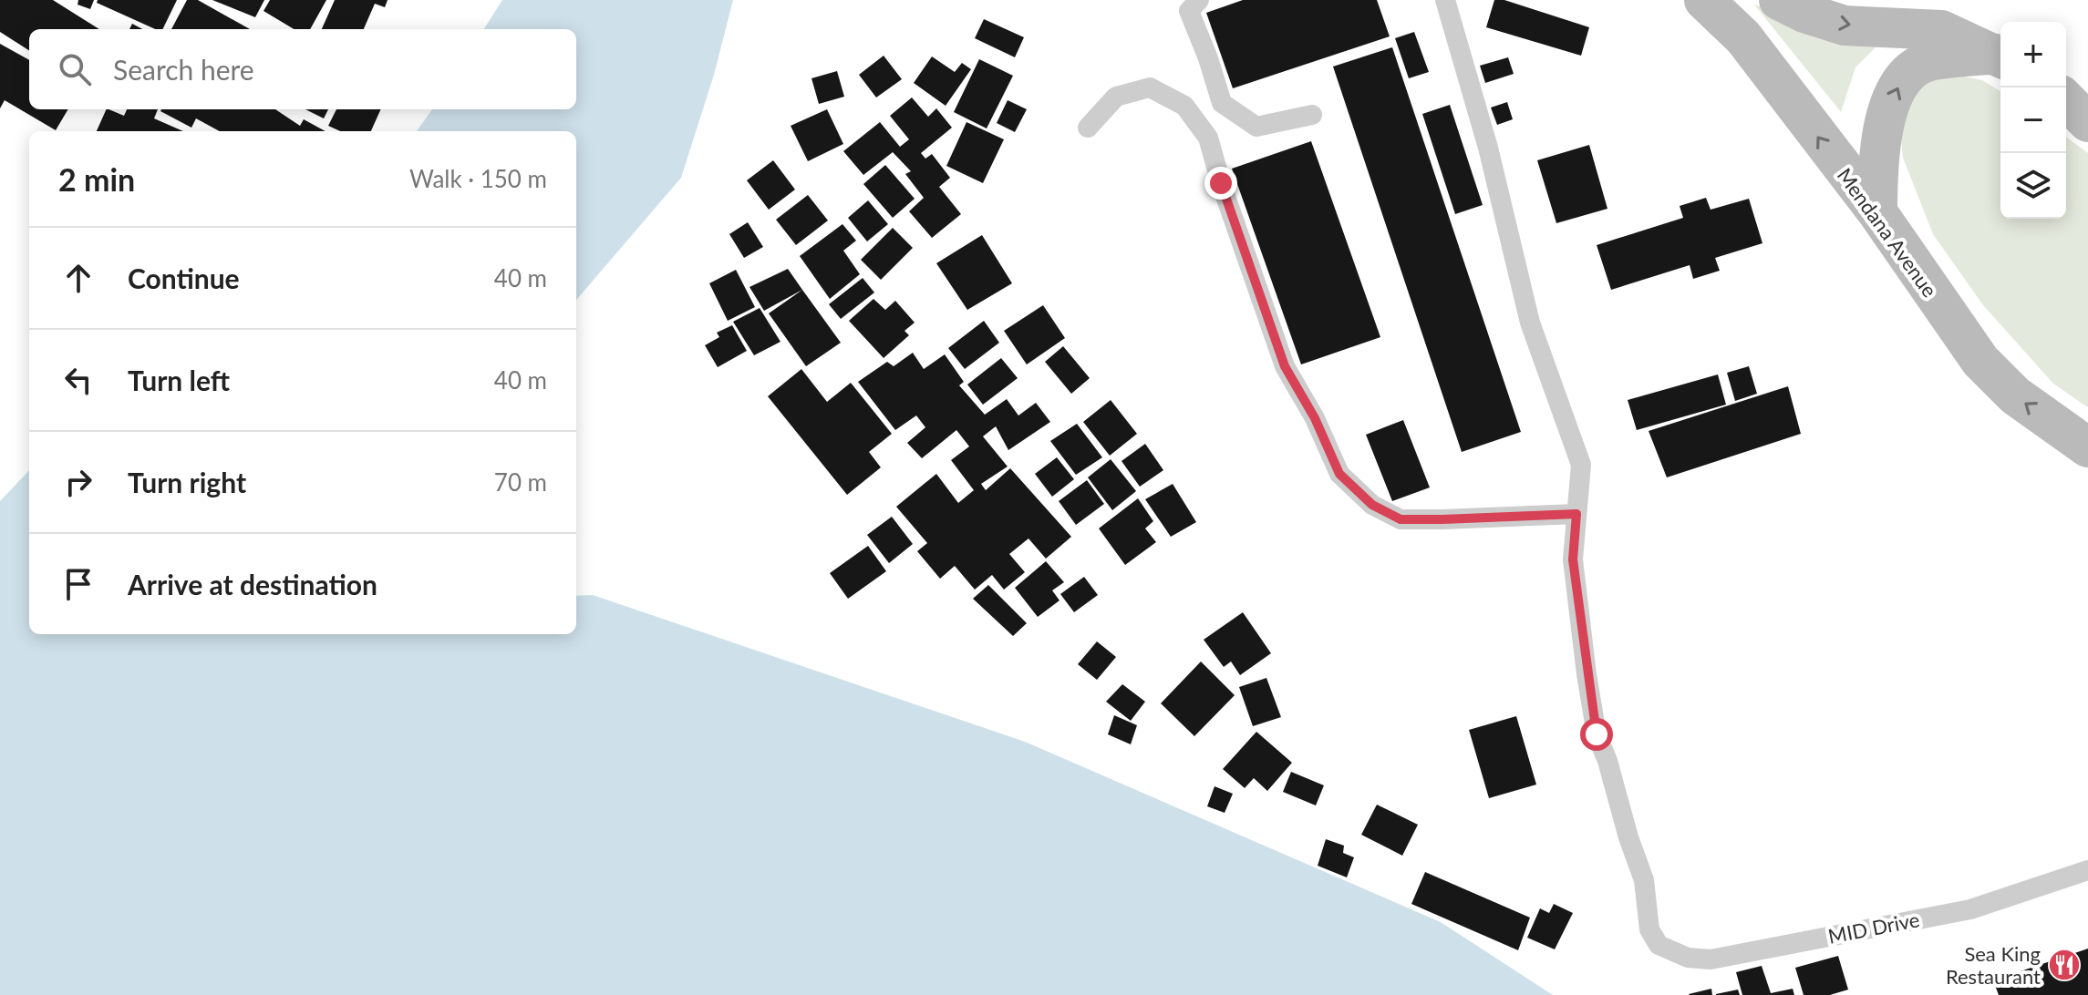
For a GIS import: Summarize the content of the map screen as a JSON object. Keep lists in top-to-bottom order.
{
  "streets": {
    "main road": ["Mendana Avenue"],
    "lane": ["MID Drive"]
  },
  "one_way": ["Mendana Avenue"],
  "places": {
    "restaurant": ["Sea King Restaurant"]
  },
  "page": {
    "map_buttons": ["+", "−"],
    "search": "Search here",
    "heading": ["2 min", "Walk · 150 m"],
    "list": [
      ["Continue", "40 m"],
      ["Turn left", "40 m"],
      ["Turn right", "70 m"],
      "Arrive at destination"
    ]
  }
}
